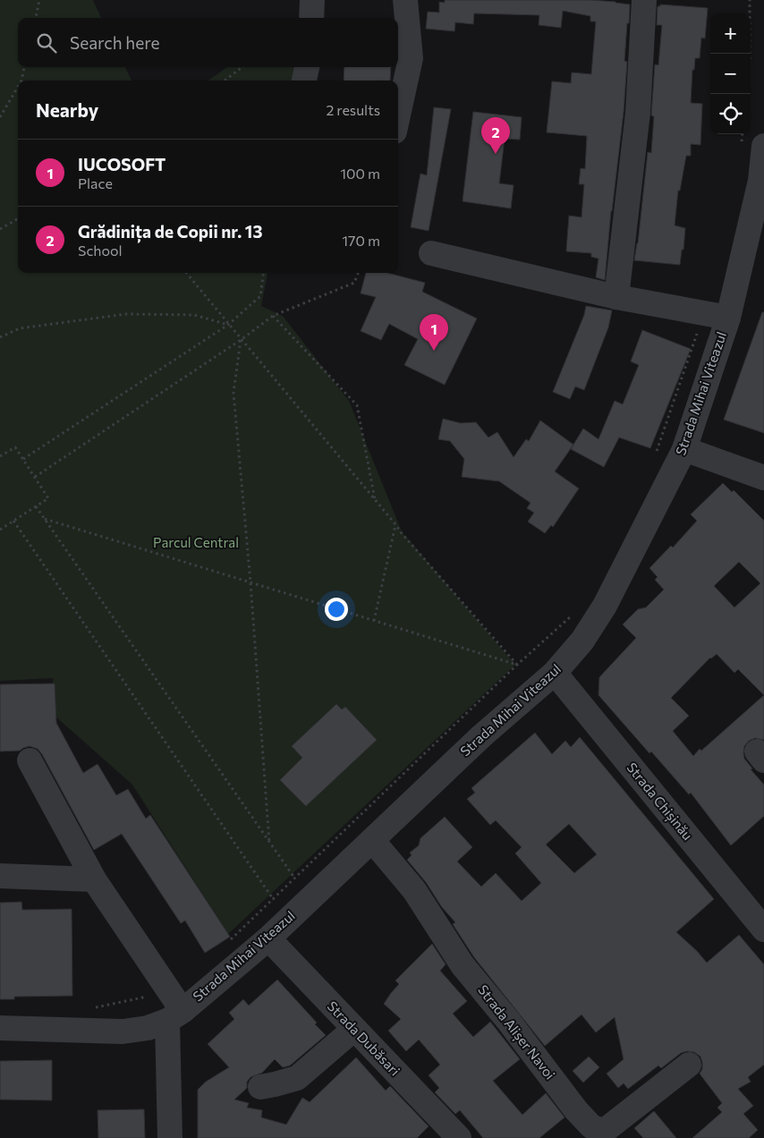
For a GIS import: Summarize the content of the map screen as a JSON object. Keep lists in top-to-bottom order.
{
  "streets": {
    "street": [
      "Strada Mihai Viteazul",
      "Strada Chișinău",
      "Strada Alișer Navoi",
      "Strada Dubăsari"
    ]
  },
  "crossings": [
    ["Strada Mihai Viteazul", "Strada Chișinău"],
    ["Strada Mihai Viteazul", "Strada Alișer Navoi"],
    ["Strada Mihai Viteazul", "Strada Dubăsari"]
  ],
  "parks": ["Parcul Central"],
  "page": {
    "map_buttons": ["+", "−"],
    "search": "Search here",
    "heading": ["Nearby", "2 results"],
    "pins": ["2", "1"],
    "list": [
      {
        "mark": "1",
        "name": "IUCOSOFT",
        "note": "Place",
        "value": "100 m"
      },
      {
        "mark": "2",
        "name": "Grădinița de Copii nr. 13",
        "note": "School",
        "value": "170 m"
      }
    ]
  }
}
